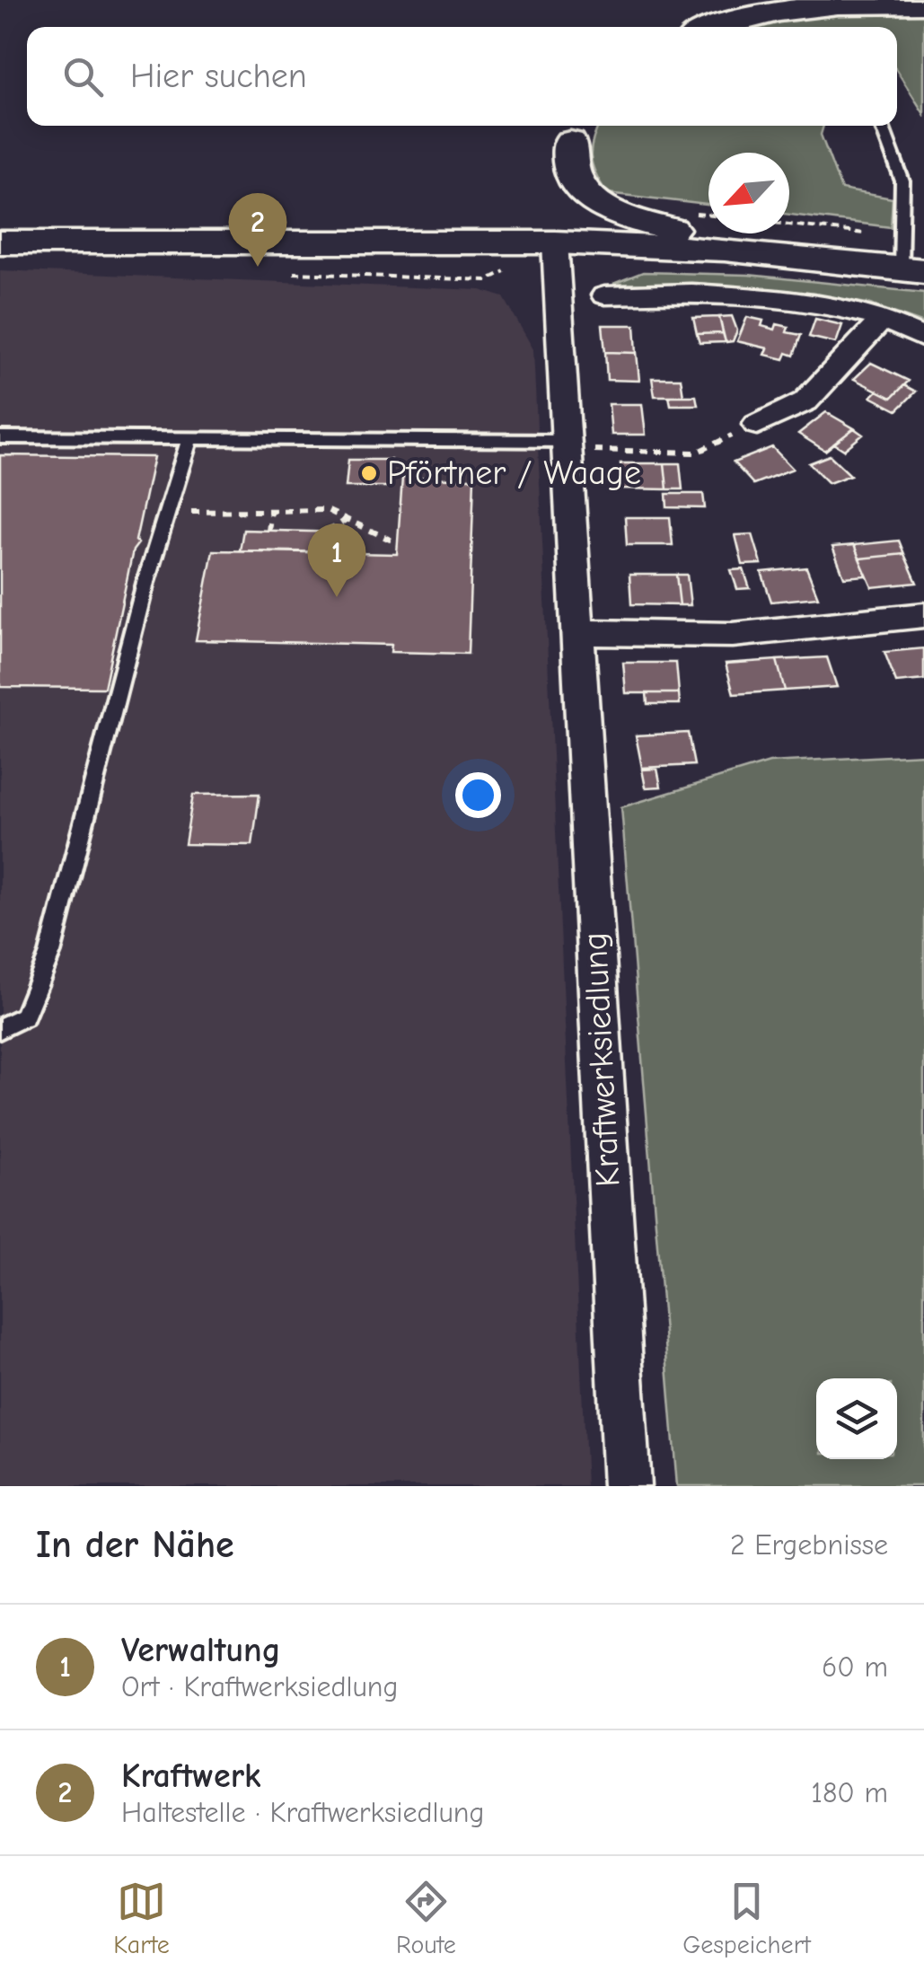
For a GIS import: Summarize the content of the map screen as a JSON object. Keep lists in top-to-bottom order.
{
  "streets": {
    "street": ["Kraftwerksiedlung"]
  },
  "places": ["Pförtner / Waage"],
  "north": "bottom left",
  "page": {
    "search": "Hier suchen",
    "pins": ["2", "1"],
    "heading": ["In der Nähe", "2 Ergebnisse"],
    "list": [
      {
        "mark": "1",
        "name": "Verwaltung",
        "note": "Ort · Kraftwerksiedlung",
        "value": "60 m"
      },
      {
        "mark": "2",
        "name": "Kraftwerk",
        "note": "Haltestelle · Kraftwerksiedlung",
        "value": "180 m"
      }
    ],
    "nav": ["Karte", "Route", "Gespeichert"]
  }
}
